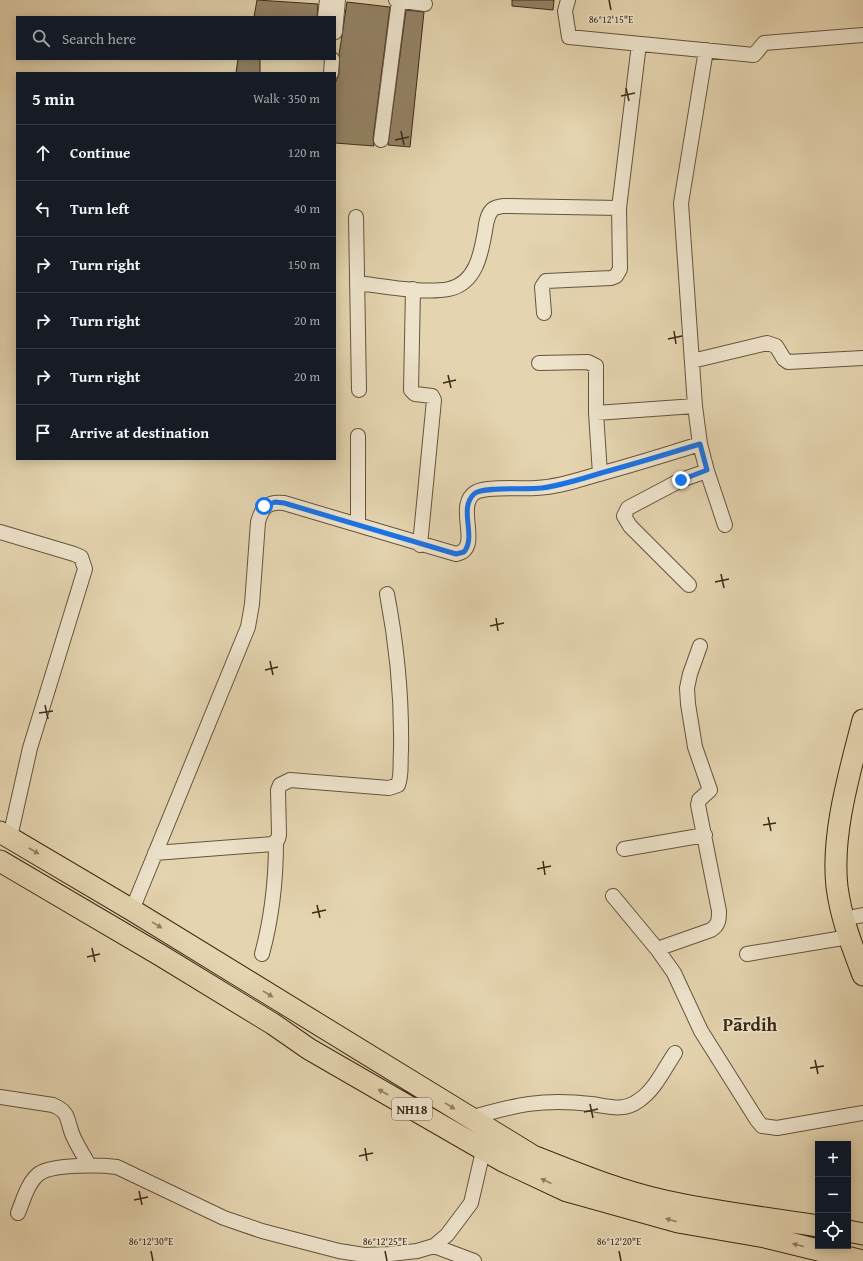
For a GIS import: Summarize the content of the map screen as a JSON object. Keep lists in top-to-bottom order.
{
  "streets": {
    "highway": ["NH18"]
  },
  "districts": ["Pārdih"],
  "page": {
    "search": "Search here",
    "heading": ["5 min", "Walk · 350 m"],
    "list": [
      ["Continue", "120 m"],
      ["Turn left", "40 m"],
      ["Turn right", "150 m"],
      ["Turn right", "20 m"],
      ["Turn right", "20 m"],
      "Arrive at destination"
    ],
    "map_buttons": ["+", "−"]
  },
  "coordinates": [
    "86°12'15\"E",
    "86°12'30\"E",
    "86°12'25\"E",
    "86°12'20\"E"
  ]
}
